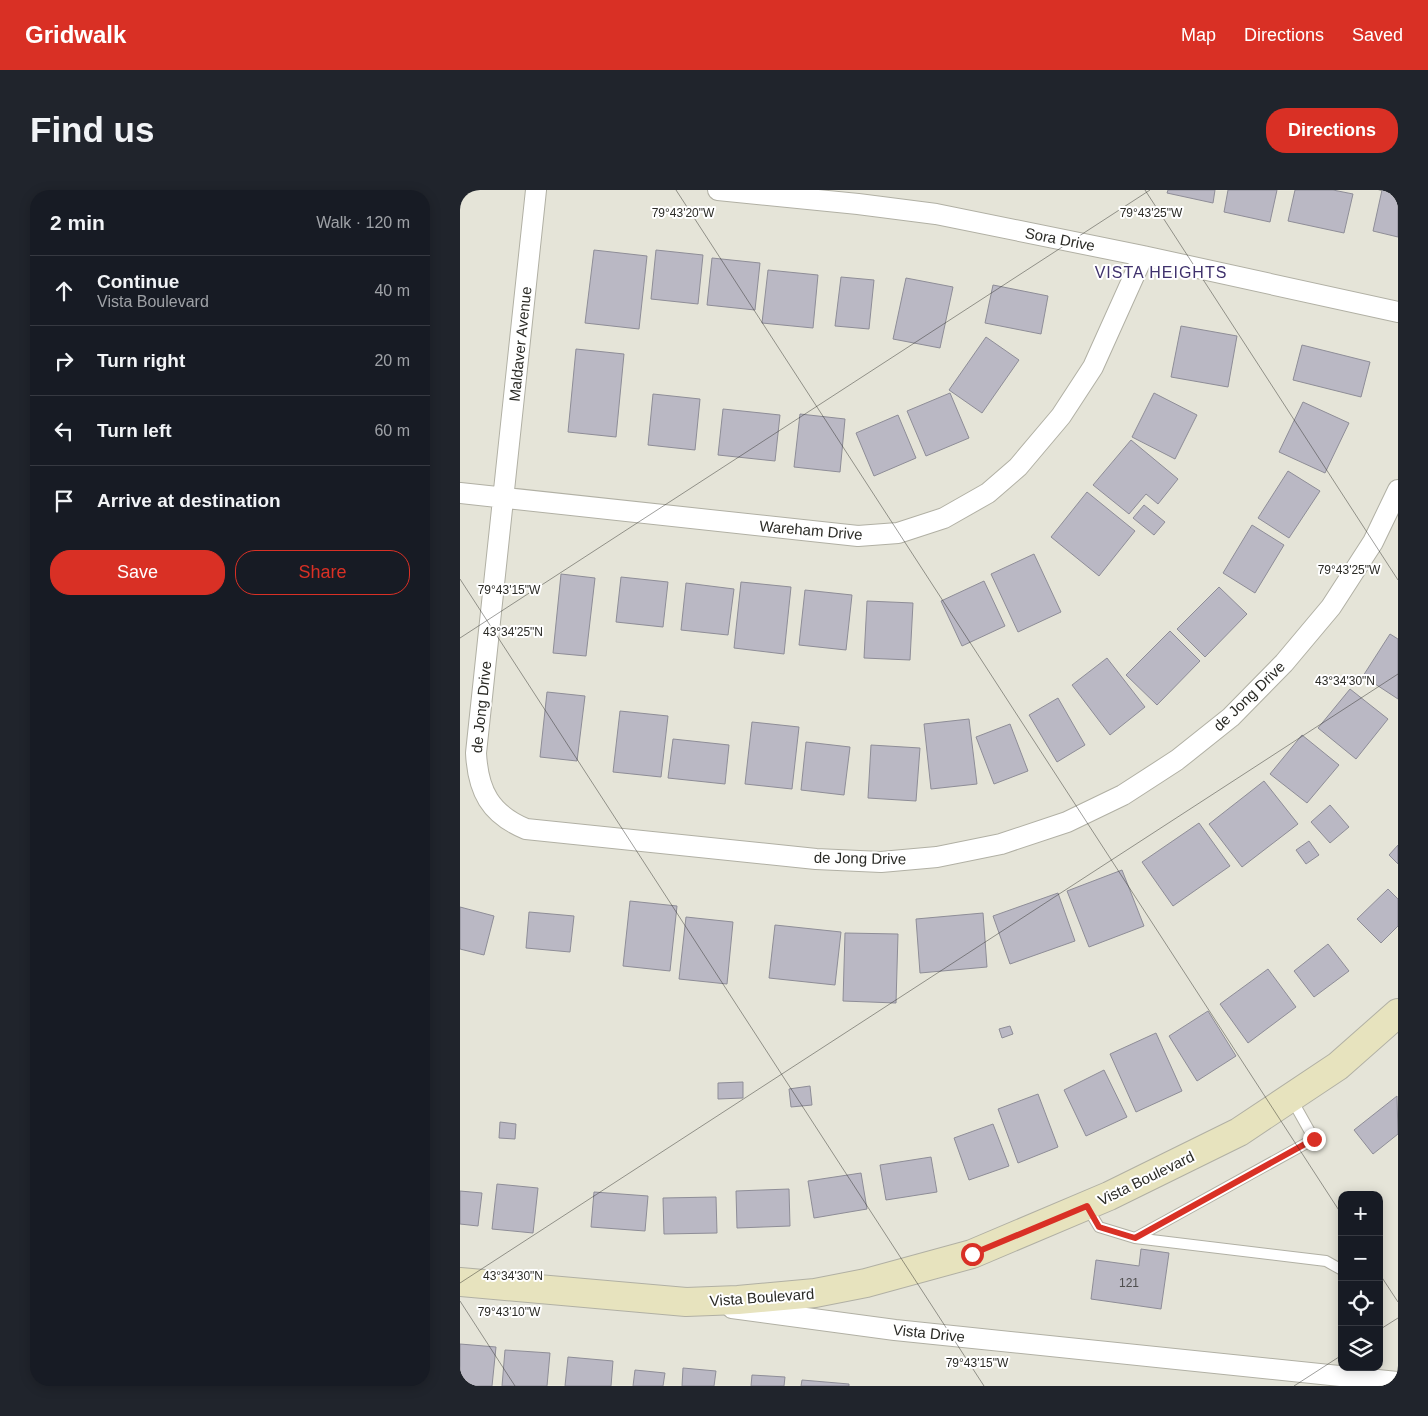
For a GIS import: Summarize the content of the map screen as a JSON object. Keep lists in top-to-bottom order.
{
  "streets": {
    "street": [
      "Sora Drive",
      "Maldaver Avenue",
      "Wareham Drive",
      "de Jong Drive",
      "Vista Boulevard",
      "Vista Drive"
    ]
  },
  "crossings": [
    ["Sora Drive", "Wareham Drive"],
    ["Maldaver Avenue", "Wareham Drive"],
    ["Maldaver Avenue", "de Jong Drive"],
    ["Wareham Drive", "de Jong Drive"],
    ["Vista Boulevard", "Vista Drive"]
  ],
  "districts": ["VISTA HEIGHTS"],
  "house_numbers": ["121"],
  "page": {
    "header": "Gridwalk",
    "nav": ["Map", "Directions", "Saved"],
    "buttons": [
      "Directions",
      ["Save", "Share"]
    ],
    "title": "Find us",
    "heading": ["2 min", "Walk · 120 m"],
    "list": [
      ["Continue", "Vista Boulevard", "40 m"],
      ["Turn right", "20 m"],
      ["Turn left", "60 m"],
      "Arrive at destination"
    ],
    "map_buttons": ["+", "−"]
  },
  "coordinates": [
    "79°43'20\"W",
    "79°43'25\"W",
    "79°43'15\"W",
    "43°34'25\"N",
    "43°34'30\"N",
    "79°43'10\"W"
  ]
}
